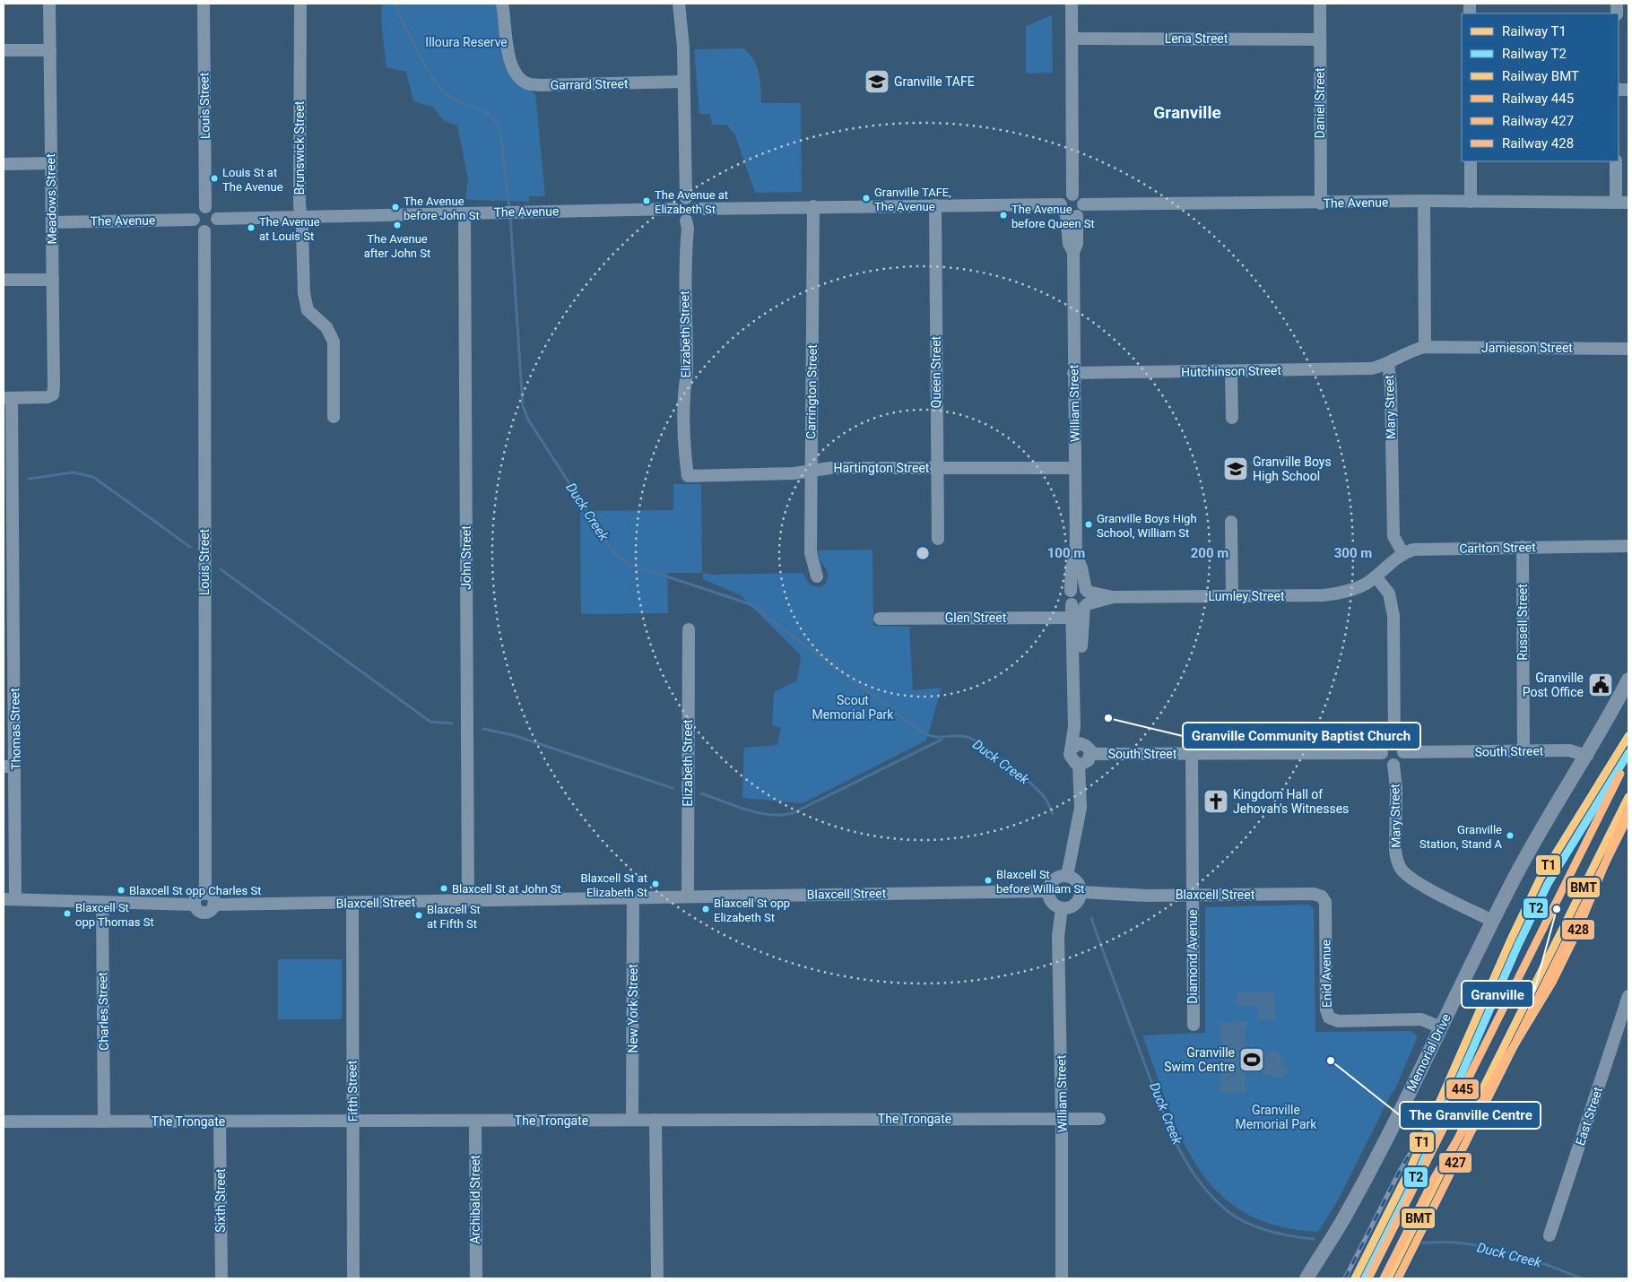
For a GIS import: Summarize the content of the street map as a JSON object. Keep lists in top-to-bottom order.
{
  "streets": {
    "main road": ["Memorial Drive"],
    "street": [
      "Lena Street",
      "Garrard Street",
      "Daniel Street",
      "Louis Street",
      "Brunswick Street",
      "Meadows Street",
      "The Avenue",
      "Elizabeth Street",
      "Jamieson Street",
      "Hutchinson Street",
      "Queen Street",
      "Carrington Street",
      "William Street",
      "Mary Street",
      "Hartington Street",
      "Carlton Street",
      "John Street",
      "Lumley Street",
      "Glen Street",
      "Russell Street",
      "Thomas Street",
      "South Street",
      "Blaxcell Street",
      "Diamond Avenue",
      "Enid Avenue",
      "New York Street",
      "Charles Street",
      "Fifth Street",
      "East Street",
      "The Trongate",
      "Archibald Street",
      "Sixth Street"
    ]
  },
  "crossings": [
    ["Lena Street", "Daniel Street"],
    ["Daniel Street", "The Avenue"],
    ["Louis Street", "The Avenue"],
    ["Louis Street", "Blaxcell Street"],
    ["Brunswick Street", "The Avenue"],
    ["Meadows Street", "The Avenue"],
    ["Meadows Street", "Thomas Street"],
    ["The Avenue", "Elizabeth Street"],
    ["The Avenue", "Queen Street"],
    ["The Avenue", "Carrington Street"],
    ["The Avenue", "William Street"],
    ["The Avenue", "John Street"],
    ["Elizabeth Street", "Hartington Street"],
    ["Elizabeth Street", "Blaxcell Street"],
    ["Jamieson Street", "Mary Street"],
    ["Hutchinson Street", "William Street"],
    ["Hutchinson Street", "Mary Street"],
    ["Queen Street", "Hartington Street"],
    ["Carrington Street", "Hartington Street"],
    ["William Street", "Hartington Street"],
    ["William Street", "Lumley Street"],
    ["William Street", "Glen Street"],
    ["William Street", "South Street"],
    ["William Street", "Blaxcell Street"],
    ["William Street", "The Trongate"],
    ["Mary Street", "Carlton Street"],
    ["Mary Street", "South Street"],
    ["Mary Street", "Memorial Drive"],
    ["Carlton Street", "Lumley Street"],
    ["Carlton Street", "Russell Street"],
    ["John Street", "Blaxcell Street"],
    ["Russell Street", "South Street"],
    ["South Street", "Diamond Avenue"],
    ["South Street", "Memorial Drive"],
    ["Blaxcell Street", "Diamond Avenue"],
    ["Blaxcell Street", "Enid Avenue"],
    ["Blaxcell Street", "New York Street"],
    ["Blaxcell Street", "Fifth Street"],
    ["Enid Avenue", "Memorial Drive"],
    ["New York Street", "The Trongate"],
    ["Charles Street", "The Trongate"],
    ["Fifth Street", "The Trongate"],
    ["The Trongate", "Archibald Street"],
    ["The Trongate", "Sixth Street"]
  ],
  "districts": ["Granville"],
  "water": ["Duck Creek"],
  "parks": ["Illoura Reserve", "Scout Memorial Park", "Granville Memorial Park"],
  "places": {
    "school or university": ["Granville TAFE", "Granville Boys High School"],
    "other": [
      "Louis St at The Avenue",
      "Granville TAFE, The Avenue",
      "The Avenue at Elizabeth St",
      "The Avenue before John St",
      "The Avenue before Queen St",
      "The Avenue after John St",
      "The Avenue at Louis St",
      "Granville Boys High School, William St",
      "Granville Community Baptist Church",
      "Granville Station, Stand A",
      "Blaxcell St before William St",
      "Blaxcell St at Elizabeth St",
      "Blaxcell St at John St",
      "Blaxcell St opp Charles St",
      "Blaxcell St opp Elizabeth St",
      "Granville",
      "Blaxcell St opp Thomas St",
      "Blaxcell St at Fifth St",
      "The Granville Centre"
    ],
    "public building": ["Granville Post Office"],
    "church": ["Kingdom Hall of Jehovah's Witnesses"],
    "sports": ["Granville Swim Centre"]
  },
  "lines": [
    "rail line T1",
    "rail line T2",
    "rail line 445",
    "rail line BMT",
    "rail line 428",
    "rail line 427"
  ],
  "legend": [
    "Railway T1",
    "Railway T2",
    "Railway BMT",
    "Railway 445",
    "Railway 427",
    "Railway 428"
  ],
  "rings": ["100 m", "200 m", "300 m"]
}
